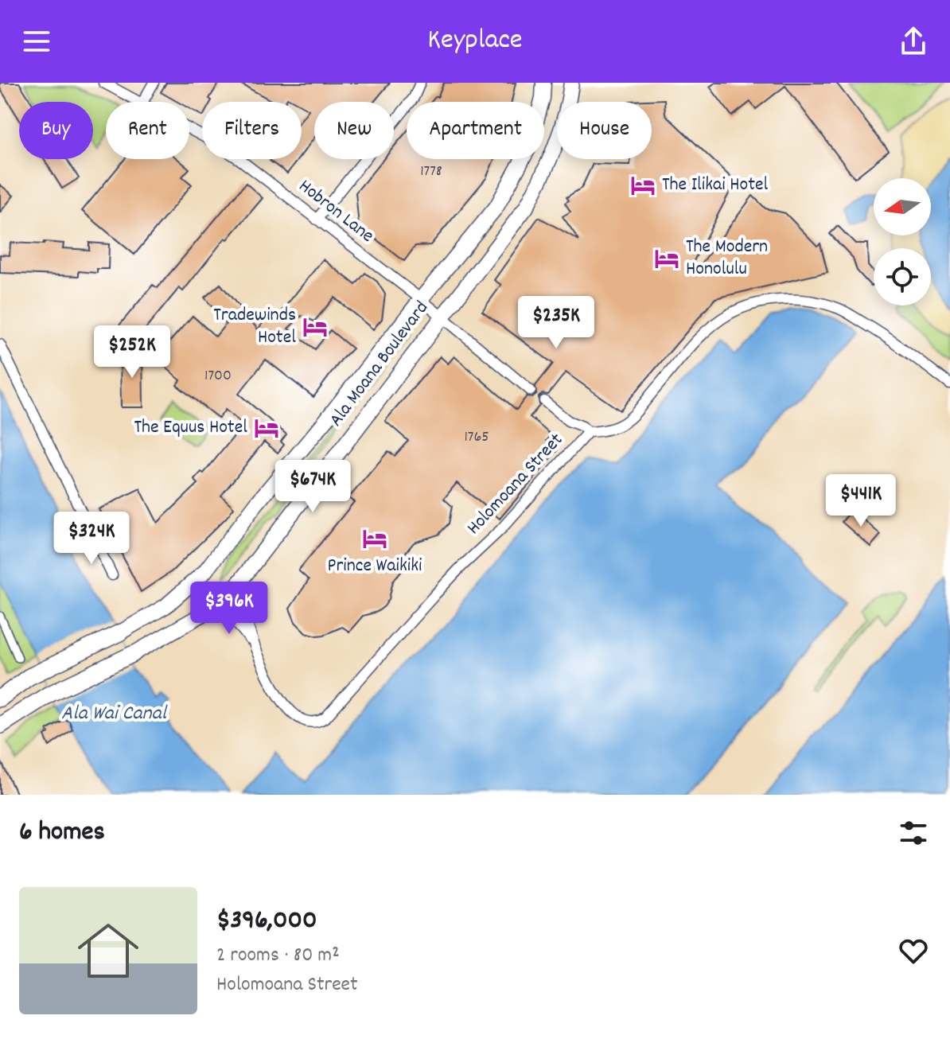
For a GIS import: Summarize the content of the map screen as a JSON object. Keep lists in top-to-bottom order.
{
  "streets": {
    "main road": ["Ala Moana Boulevard"],
    "street": ["Hobron Lane", "Holomoana Street"]
  },
  "crossings": [
    ["Hobron Lane", "Ala Moana Boulevard"],
    ["Ala Moana Boulevard", "Holomoana Street"]
  ],
  "water": ["Ala Wai Canal"],
  "places": {
    "hotel": [
      "The Ilikai Hotel",
      "The Modern Honolulu",
      "Tradewinds Hotel",
      "The Equus Hotel",
      "Prince Waikiki"
    ]
  },
  "house_numbers": ["1778", "1700", "1765"],
  "north": "left",
  "page": {
    "header": "Keyplace",
    "chip": [
      "Buy",
      "Rent",
      "Filters",
      "New",
      "Apartment",
      "House"
    ],
    "price": [
      "$235K",
      "$252K",
      "$674K",
      "$441K",
      "$324K",
      "$396K"
    ],
    "heading": "6 homes",
    "list": [
      {
        "name": "$396,000",
        "note": "2 rooms · 80 m² · Holomoana Street"
      }
    ]
  }
}
